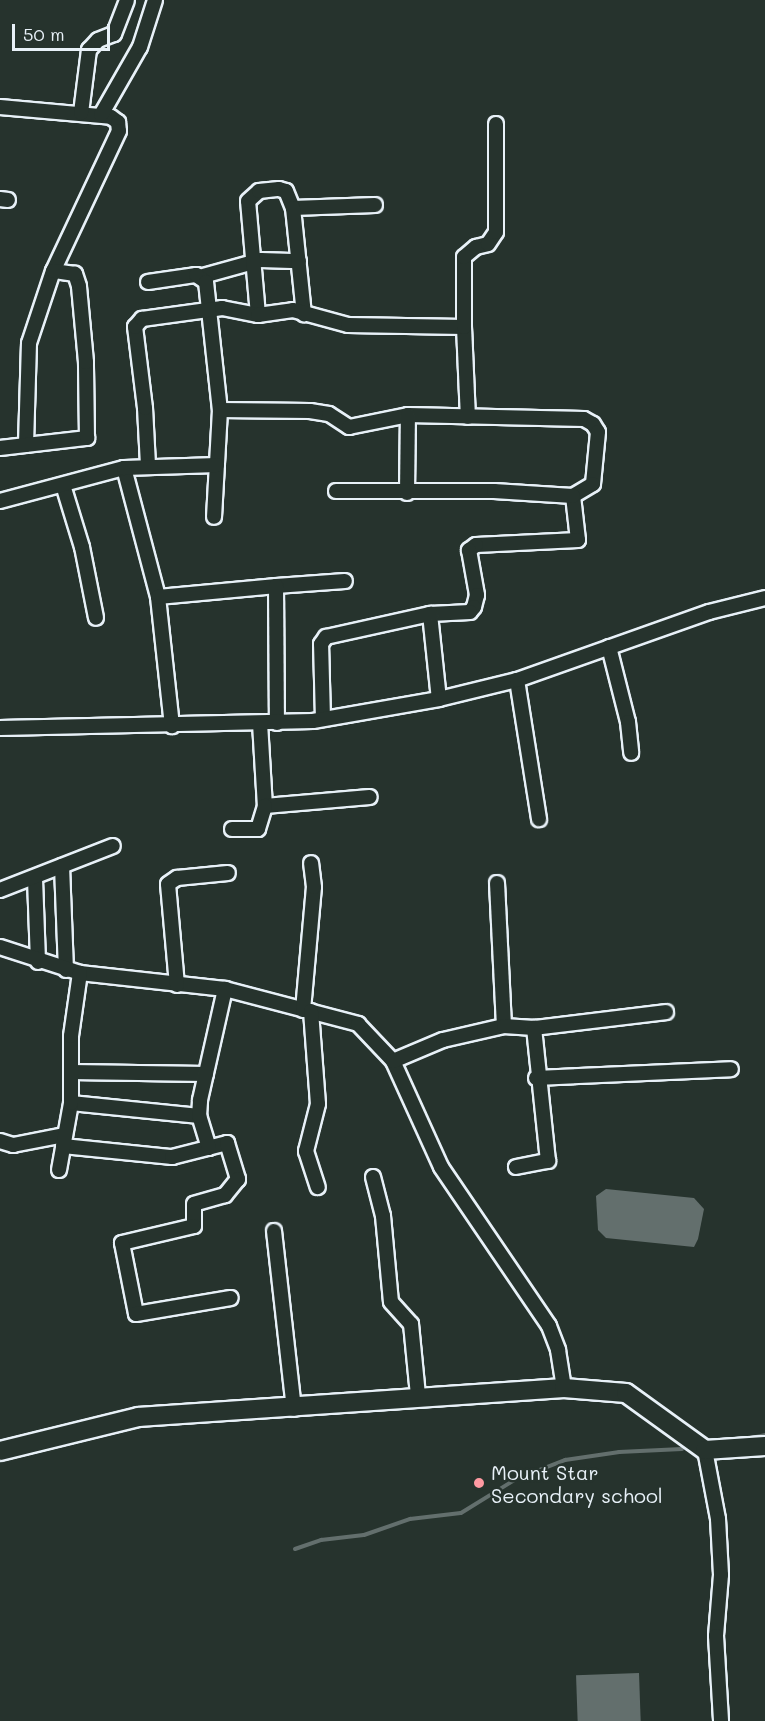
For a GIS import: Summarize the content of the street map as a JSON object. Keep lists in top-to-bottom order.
{
  "places": ["Mount Star Secondary school"],
  "scale_bar": "50 m"
}
